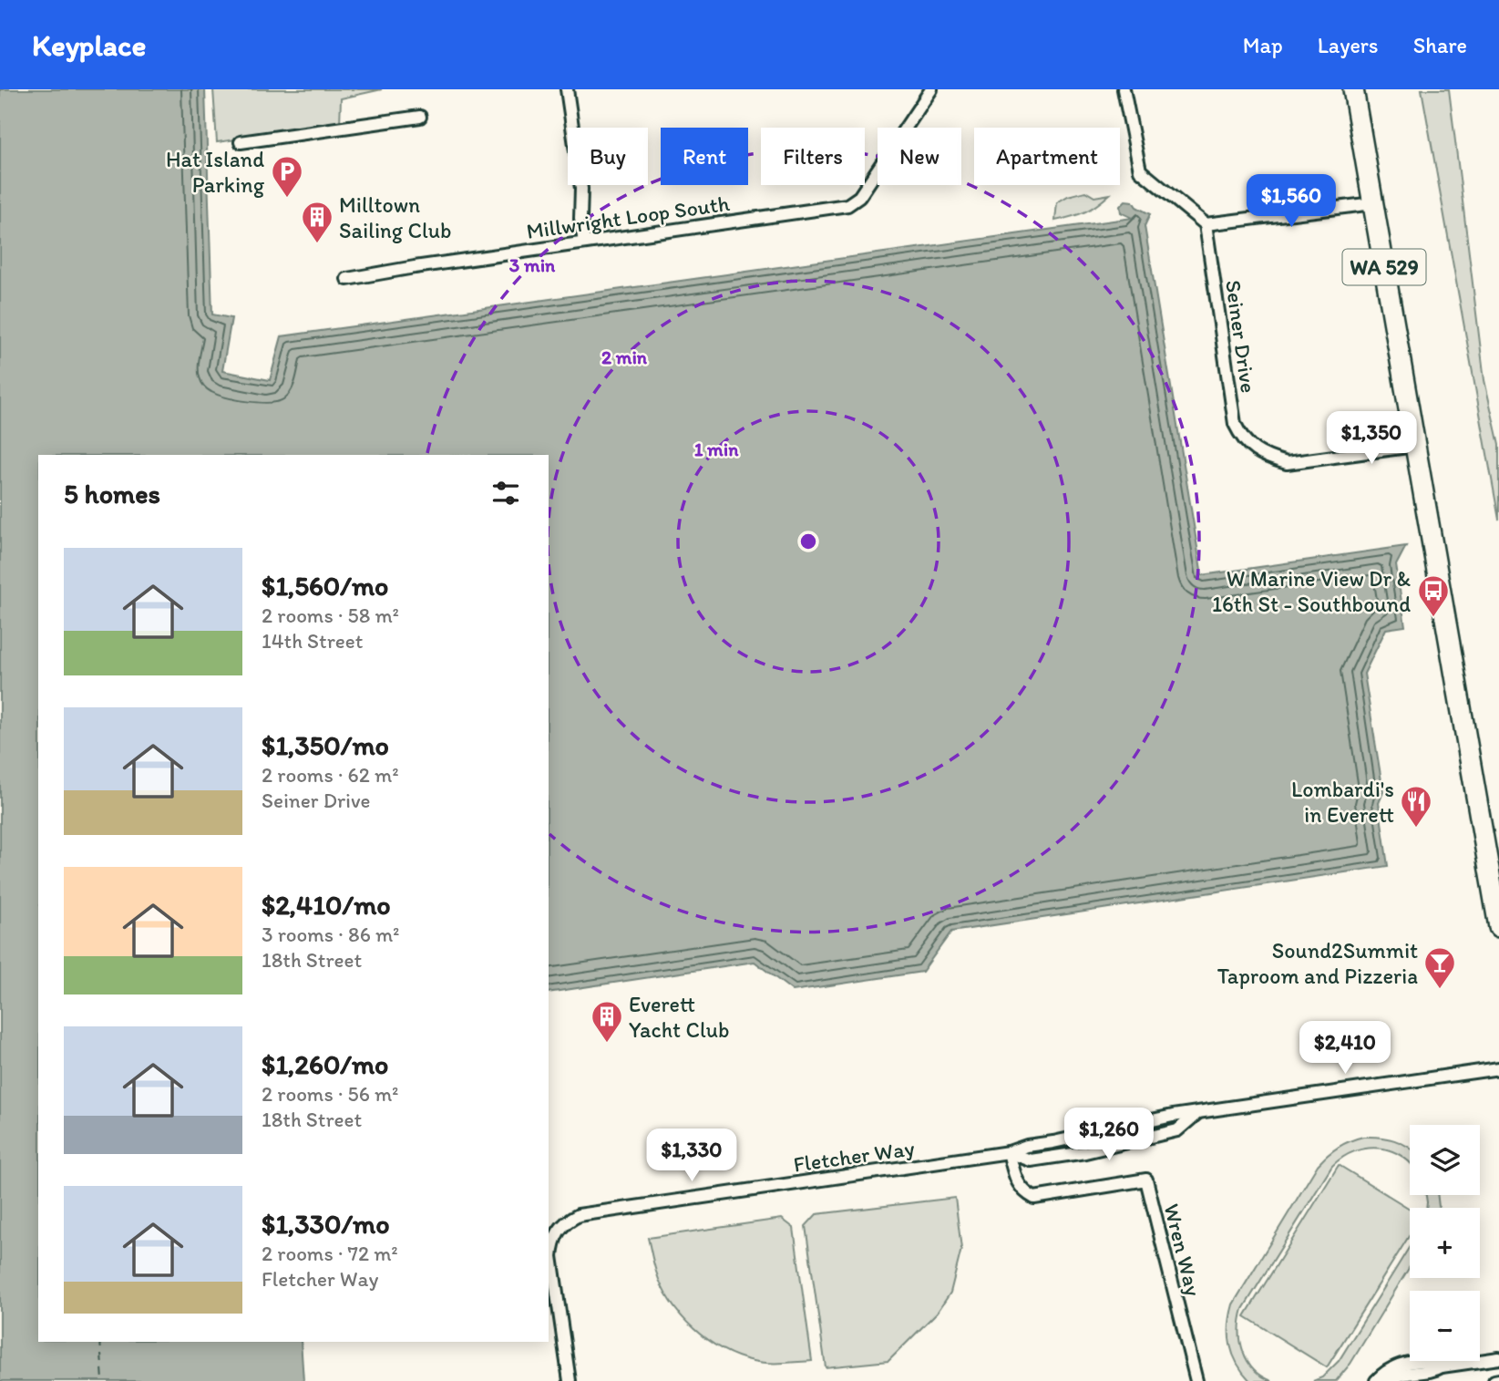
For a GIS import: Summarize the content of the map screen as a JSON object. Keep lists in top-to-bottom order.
{
  "streets": {
    "main road": ["WA 529"],
    "street": [
      "Millwright Loop South",
      "Seiner Drive",
      "Fletcher Way",
      "Wren Way"
    ]
  },
  "crossings": [
    ["WA 529", "Seiner Drive"],
    ["Fletcher Way", "Wren Way"]
  ],
  "places": {
    "parking": ["Hat Island Parking"],
    "building": ["Milltown Sailing Club", "Everett Yacht Club"],
    "bus stop": ["W Marine View Dr & 16th St - Southbound"],
    "restaurant": ["Lombardi's in Everett"],
    "bar": ["Sound2Summit Taproom and Pizzeria"]
  },
  "page": {
    "header": "Keyplace",
    "nav": ["Map", "Layers", "Share"],
    "chip": [
      "Buy",
      "Rent",
      "Filters",
      "New",
      "Apartment"
    ],
    "price": [
      "$1,560",
      "$1,350",
      "$2,410",
      "$1,260",
      "$1,330"
    ],
    "heading": "5 homes",
    "list": [
      {
        "name": "$1,560/mo",
        "note": "2 rooms · 58 m² · 14th Street"
      },
      {
        "name": "$1,350/mo",
        "note": "2 rooms · 62 m² · Seiner Drive"
      },
      {
        "name": "$2,410/mo",
        "note": "3 rooms · 86 m² · 18th Street"
      },
      {
        "name": "$1,260/mo",
        "note": "2 rooms · 56 m² · 18th Street"
      },
      {
        "name": "$1,330/mo",
        "note": "2 rooms · 72 m² · Fletcher Way"
      }
    ],
    "map_buttons": ["+", "−"]
  },
  "rings": ["3 min", "2 min", "1 min"]
}
